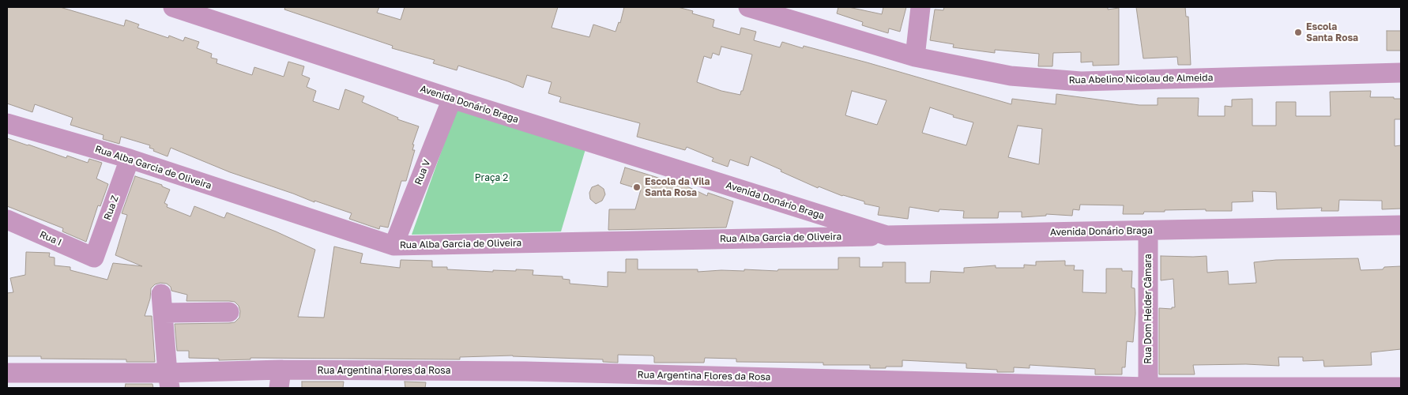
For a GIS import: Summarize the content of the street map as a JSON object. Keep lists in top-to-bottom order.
{
  "streets": {
    "street": [
      "Rua Abelino Nicolau de Almeida",
      "Avenida Donário Braga",
      "Rua Alba Garcia de Oliveira",
      "Rua V",
      "Rua Z",
      "Rua I",
      "Rua Dom Helder Câmara",
      "Rua Argentina Flores da Rosa"
    ]
  },
  "crossings": [
    ["Avenida Donário Braga", "Rua Alba Garcia de Oliveira"],
    ["Avenida Donário Braga", "Rua V"],
    ["Avenida Donário Braga", "Rua Dom Helder Câmara"],
    ["Rua Alba Garcia de Oliveira", "Rua V"],
    ["Rua Alba Garcia de Oliveira", "Rua Z"],
    ["Rua Z", "Rua I"],
    ["Rua Dom Helder Câmara", "Rua Argentina Flores da Rosa"]
  ],
  "parks": ["Praça 2"],
  "places": ["Escola Santa Rosa", "Escola da Vila Santa Rosa"]
}
